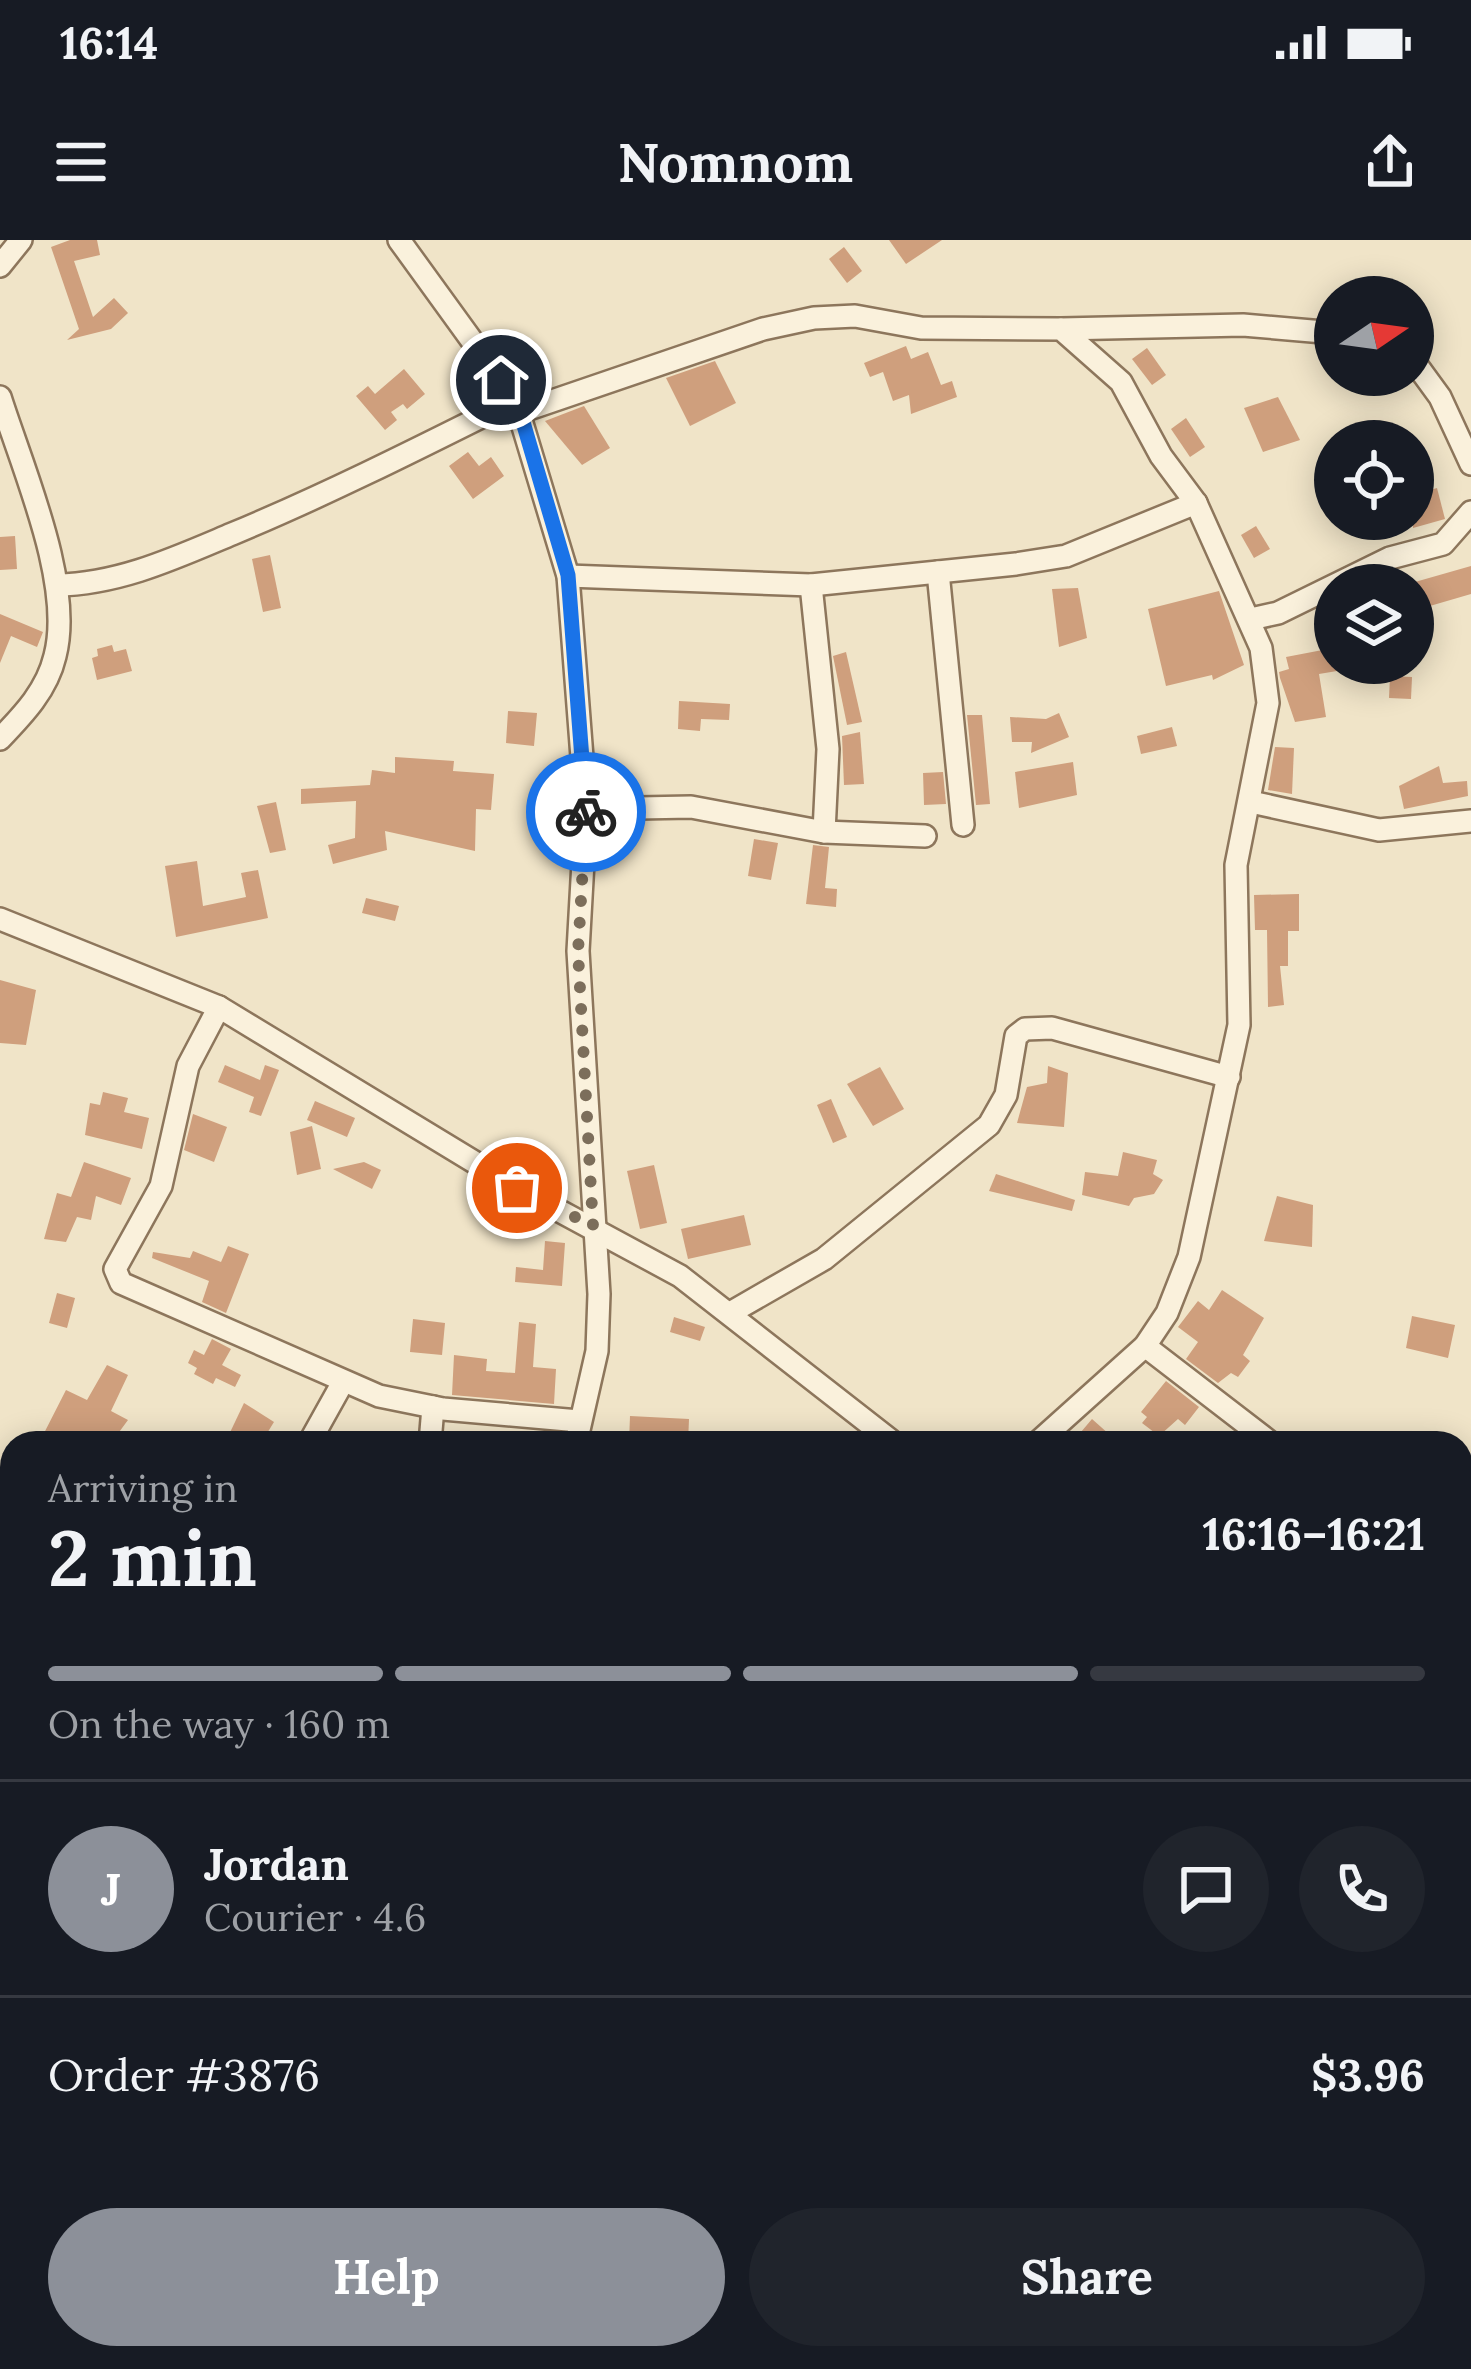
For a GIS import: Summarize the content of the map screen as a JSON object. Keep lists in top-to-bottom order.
{
  "north": "right",
  "page": {
    "status": "16:14",
    "header": "Nomnom",
    "heading": ["2 min", "Arriving in", "16:16–16:21"],
    "panel": [
      "Jordan",
      "Courier · 4.6",
      "Order #3876",
      "$3.96"
    ],
    "bar": "On the way · 160 m",
    "round": "J",
    "buttons": ["Help", "Share"]
  }
}
